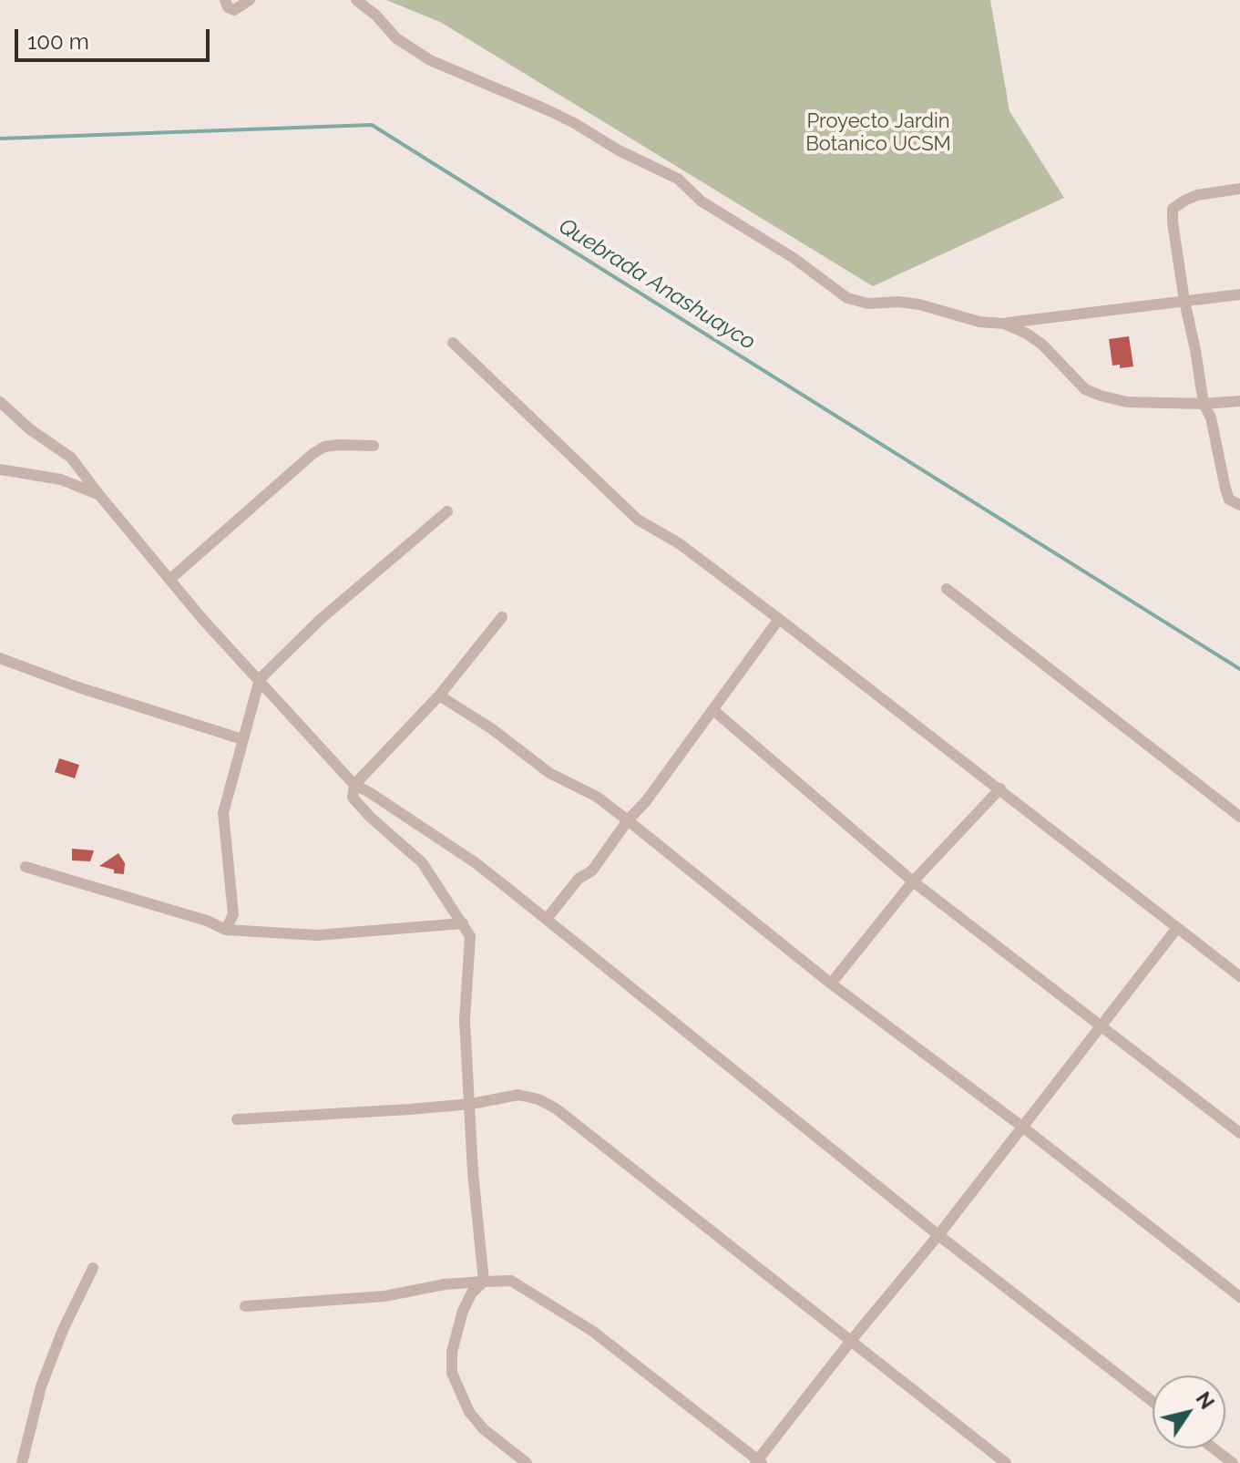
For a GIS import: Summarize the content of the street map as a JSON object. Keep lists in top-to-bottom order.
{
  "water": ["Quebrada Anashuayco"],
  "parks": ["Proyecto Jardin Botanico UCSM"],
  "scale_bar": "100 m",
  "north": "top right"
}
